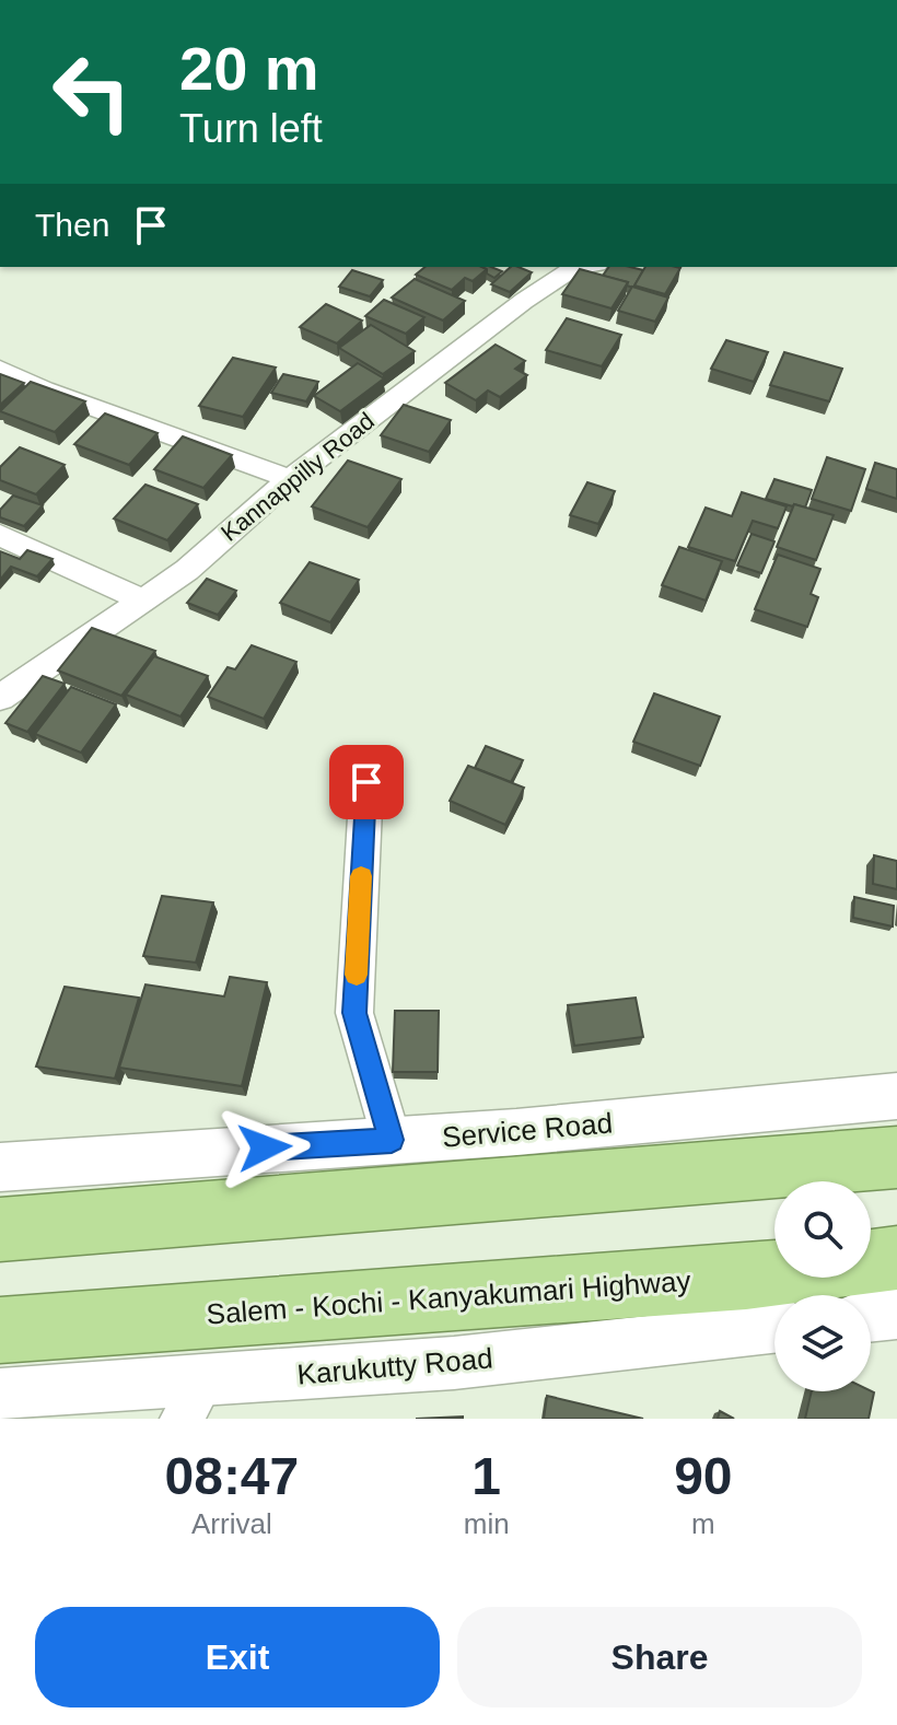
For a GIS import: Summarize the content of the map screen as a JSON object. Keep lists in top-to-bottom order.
{
  "streets": {
    "highway": ["Salem - Kochi - Kanyakumari Highway"],
    "street": ["Kannappilly Road", "Service Road", "Karukutty Road"]
  },
  "page": {
    "turn": ["20 m", "Turn left"],
    "then": "Then",
    "eta": [
      "08:47",
      "Arrival",
      "1",
      "min",
      "90",
      "m"
    ],
    "buttons": ["Exit", "Share"]
  }
}
